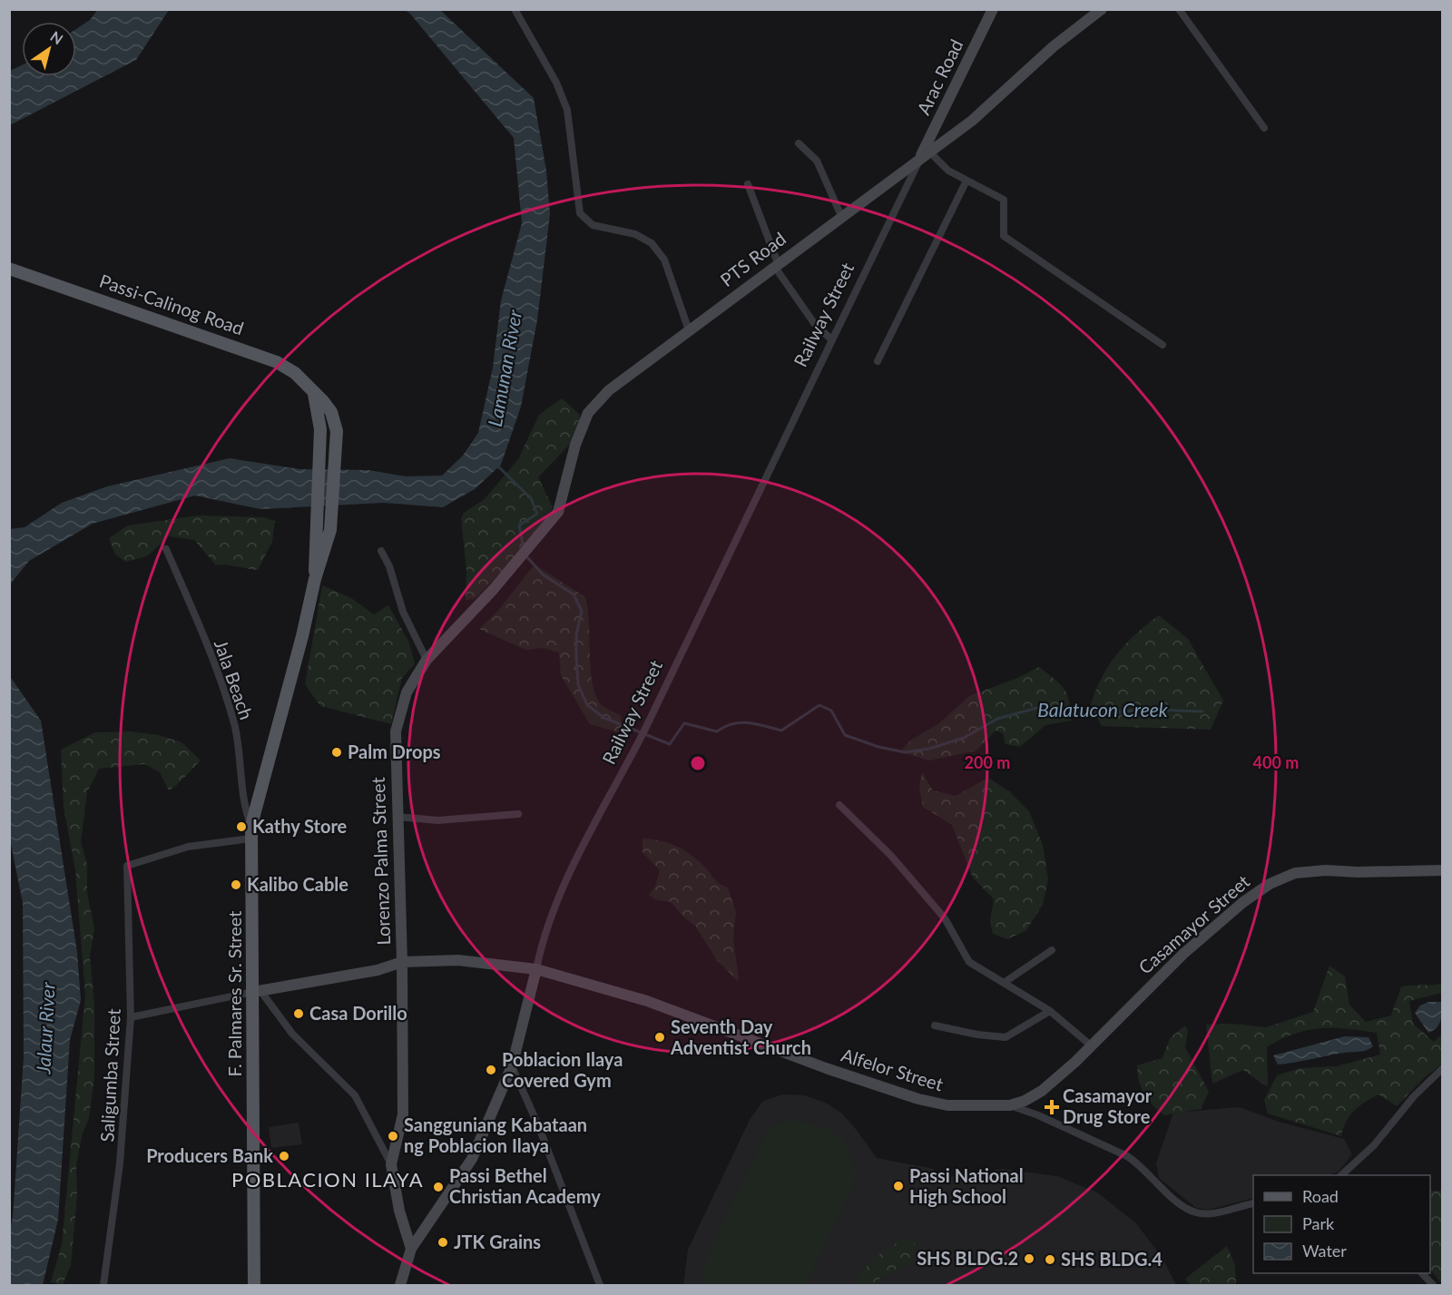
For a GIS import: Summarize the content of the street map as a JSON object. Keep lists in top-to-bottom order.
{
  "streets": {
    "main road": ["Passi-Calinog Road", "F. Palmares Sr. Street"],
    "street": [
      "Arac Road",
      "PTS Road",
      "Railway Street",
      "Jala Beach",
      "Lorenzo Palma Street",
      "Casamayor Street",
      "Alfelor Street",
      "Saligumba Street"
    ]
  },
  "crossings": [
    ["Arac Road", "PTS Road"],
    ["Arac Road", "Railway Street"],
    ["PTS Road", "Railway Street"],
    ["PTS Road", "Lorenzo Palma Street"],
    ["Passi-Calinog Road", "F. Palmares Sr. Street"],
    ["Railway Street", "Alfelor Street"],
    ["Jala Beach", "F. Palmares Sr. Street"],
    ["Lorenzo Palma Street", "Alfelor Street"],
    ["Casamayor Street", "Alfelor Street"],
    ["F. Palmares Sr. Street", "Alfelor Street"],
    ["F. Palmares Sr. Street", "Saligumba Street"]
  ],
  "districts": ["POBLACION ILAYA"],
  "water": ["Lamunan River", "Balatucon Creek", "Jalaur River"],
  "places": {
    "other": [
      "Palm Drops",
      "Kathy Store",
      "Kalibo Cable",
      "Casa Dorillo",
      "Seventh Day Adventist Church",
      "Poblacion Ilaya Covered Gym",
      "Sangguniang Kabataan ng Poblacion Ilaya",
      "Producers Bank",
      "Passi National High School",
      "Passi Bethel Christian Academy",
      "JTK Grains",
      "SHS BLDG.2",
      "SHS BLDG.4"
    ],
    "health": ["Casamayor Drug Store"]
  },
  "legend": ["Road", "Park", "Water"],
  "north": "top right",
  "rings": ["200 m", "400 m"]
}
